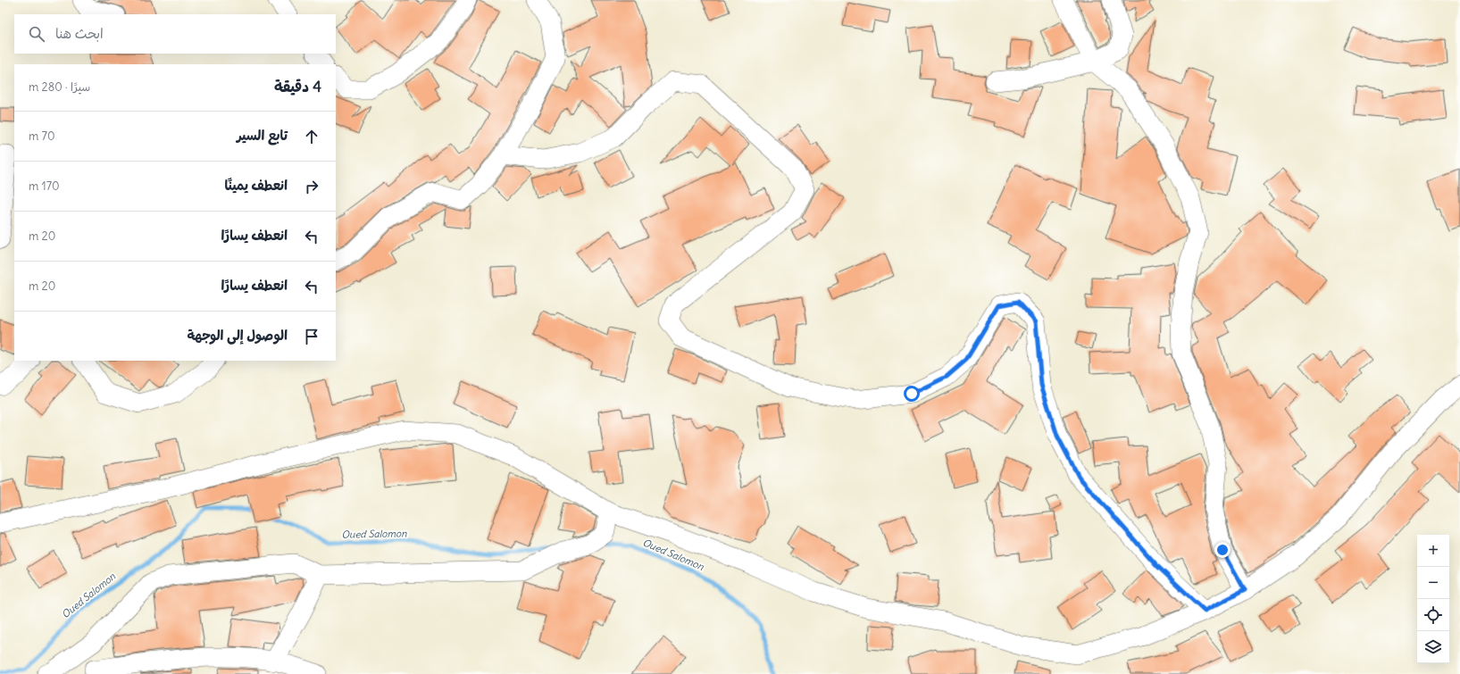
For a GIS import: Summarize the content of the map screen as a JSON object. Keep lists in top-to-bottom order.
{
  "water": ["Oued Salomon"],
  "page": {
    "search": "ابحث هنا",
    "heading": ["4 دقيقة", "سيرًا · 280 m"],
    "list": [
      ["تابع السير", "70 m"],
      ["انعطف يمينًا", "170 m"],
      ["انعطف يسارًا", "20 m"],
      ["انعطف يسارًا", "20 m"],
      "الوصول إلى الوجهة"
    ],
    "map_buttons": ["+", "−"]
  }
}
